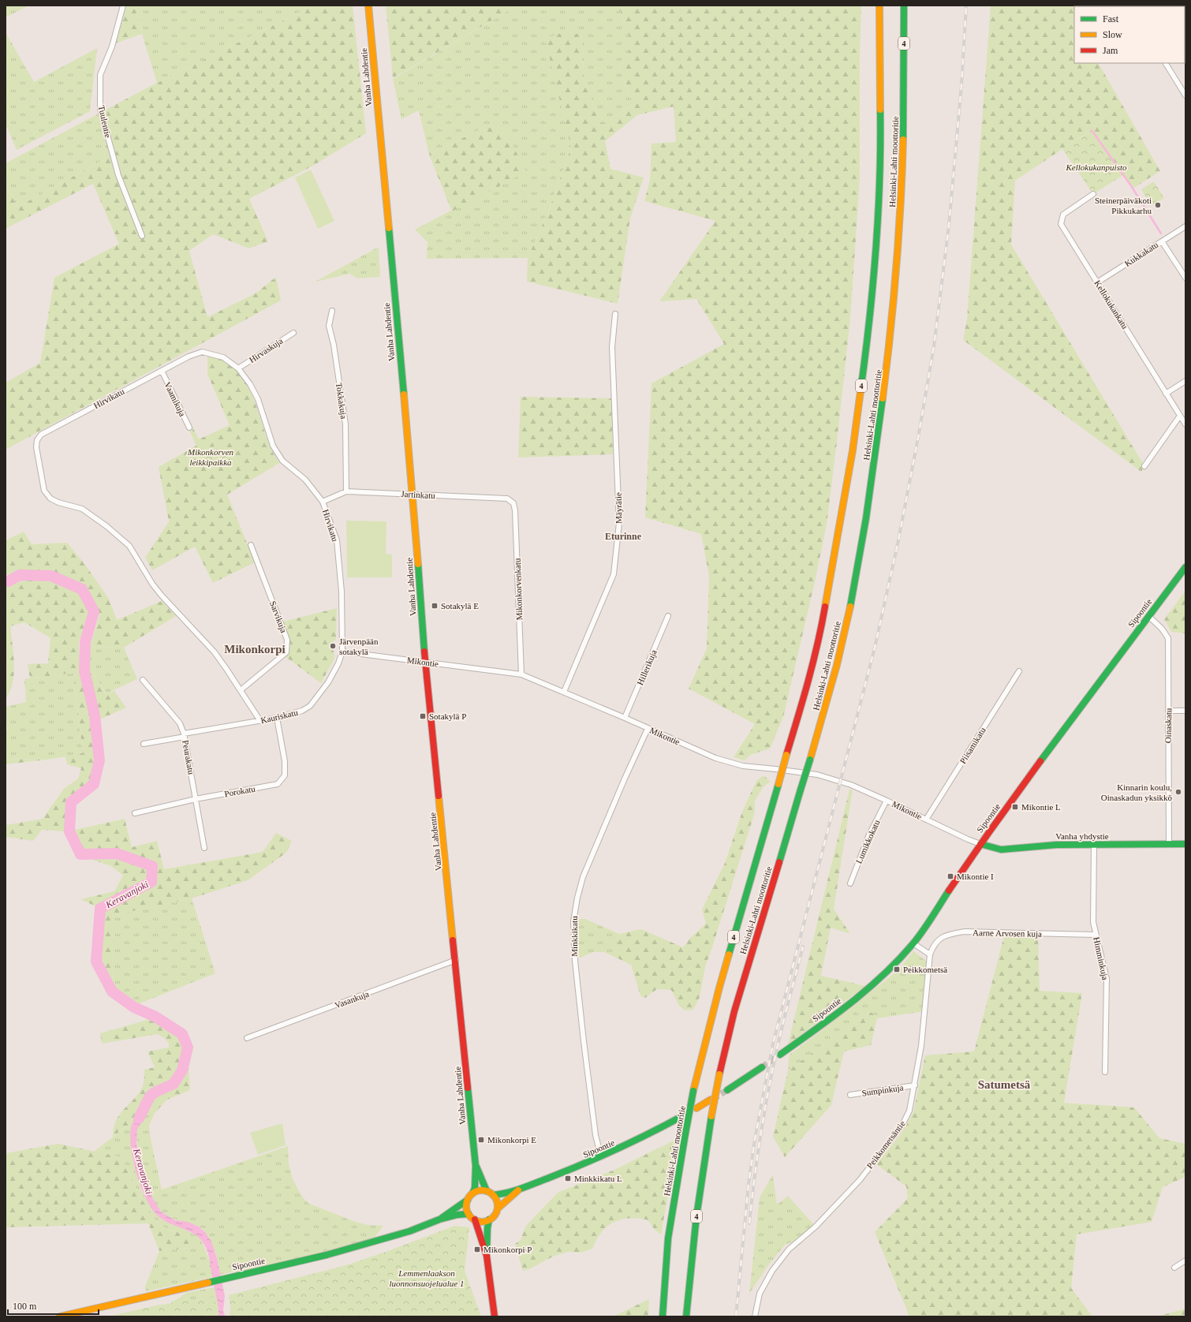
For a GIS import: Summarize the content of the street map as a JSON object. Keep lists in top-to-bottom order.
{
  "streets": {
    "main road": [
      "4",
      "Vanha Lahdentie",
      "Helsinki-Lahti moottoritie",
      "Sipoontie",
      "Vanha yhdystie"
    ],
    "street": [
      "Tuulentie",
      "Kukkakatu",
      "Kellokukankatu",
      "Hirvaskuja",
      "Hirvikatu",
      "Vaamikuja",
      "Tokkakuja",
      "Jartinkatu",
      "Mäyrätie",
      "Mikonkorvenkatu",
      "Sarvikuja",
      "Mikontie",
      "Hillerikuja",
      "Kauriskatu",
      "Oinaskatu",
      "Piisamikatu",
      "Peurakatu",
      "Porokatu",
      "Lumikkokatu",
      "Aarne Arvosen kuja",
      "Minkkikatu",
      "Himminkuja",
      "Vasankuja",
      "Sumpinkuja",
      "Peikkometsäntie"
    ]
  },
  "crossings": [
    ["Vanha Lahdentie", "Jartinkatu"],
    ["Vanha Lahdentie", "Sipoontie"],
    ["Vanha Lahdentie", "Vasankuja"],
    ["Kukkakatu", "Kellokukankatu"],
    ["Hirvaskuja", "Hirvikatu"],
    ["Hirvikatu", "Vaamikuja"],
    ["Hirvikatu", "Jartinkatu"],
    ["Hirvikatu", "Sarvikuja"],
    ["Hirvikatu", "Mikontie"],
    ["Hirvikatu", "Kauriskatu"],
    ["Tokkakuja", "Jartinkatu"],
    ["Jartinkatu", "Mikonkorvenkatu"],
    ["Mäyrätie", "Mikontie"],
    ["Mikonkorvenkatu", "Mikontie"],
    ["Sipoontie", "Mikontie"],
    ["Sipoontie", "Oinaskatu"],
    ["Sipoontie", "Vanha yhdystie"],
    ["Sipoontie", "Minkkikatu"],
    ["Mikontie", "Hillerikuja"],
    ["Mikontie", "Kauriskatu"],
    ["Mikontie", "Piisamikatu"],
    ["Mikontie", "Vanha yhdystie"],
    ["Mikontie", "Lumikkokatu"],
    ["Mikontie", "Minkkikatu"],
    ["Kauriskatu", "Peurakatu"],
    ["Kauriskatu", "Porokatu"],
    ["Oinaskatu", "Vanha yhdystie"],
    ["Peurakatu", "Porokatu"],
    ["Vanha yhdystie", "Himminkuja"],
    ["Aarne Arvosen kuja", "Himminkuja"],
    ["Aarne Arvosen kuja", "Peikkometsäntie"],
    ["Sumpinkuja", "Peikkometsäntie"]
  ],
  "districts": ["Eturinne", "Mikonkorpi", "Satumetsä"],
  "water": ["Keravanjoki"],
  "parks": ["Kellokukanpuisto", "Mikonkorven leikkipaikka", "Lemmenlaakson luonnonsuojelualue 1"],
  "places": {
    "other": ["Steinerpäiväkoti Pikkukarhu", "Järvenpään sotakylä", "Kinnarin koulu, Oinaskadun yksikkö"],
    "transit": [
      "Sotakylä E",
      "Sotakylä P",
      "Mikontie L",
      "Mikontie I",
      "Peikkometsä",
      "Mikonkorpi E",
      "Minkkikatu L",
      "Mikonkorpi P"
    ]
  },
  "legend": ["Fast", "Slow", "Jam"],
  "scale_bar": "100 m"
}
